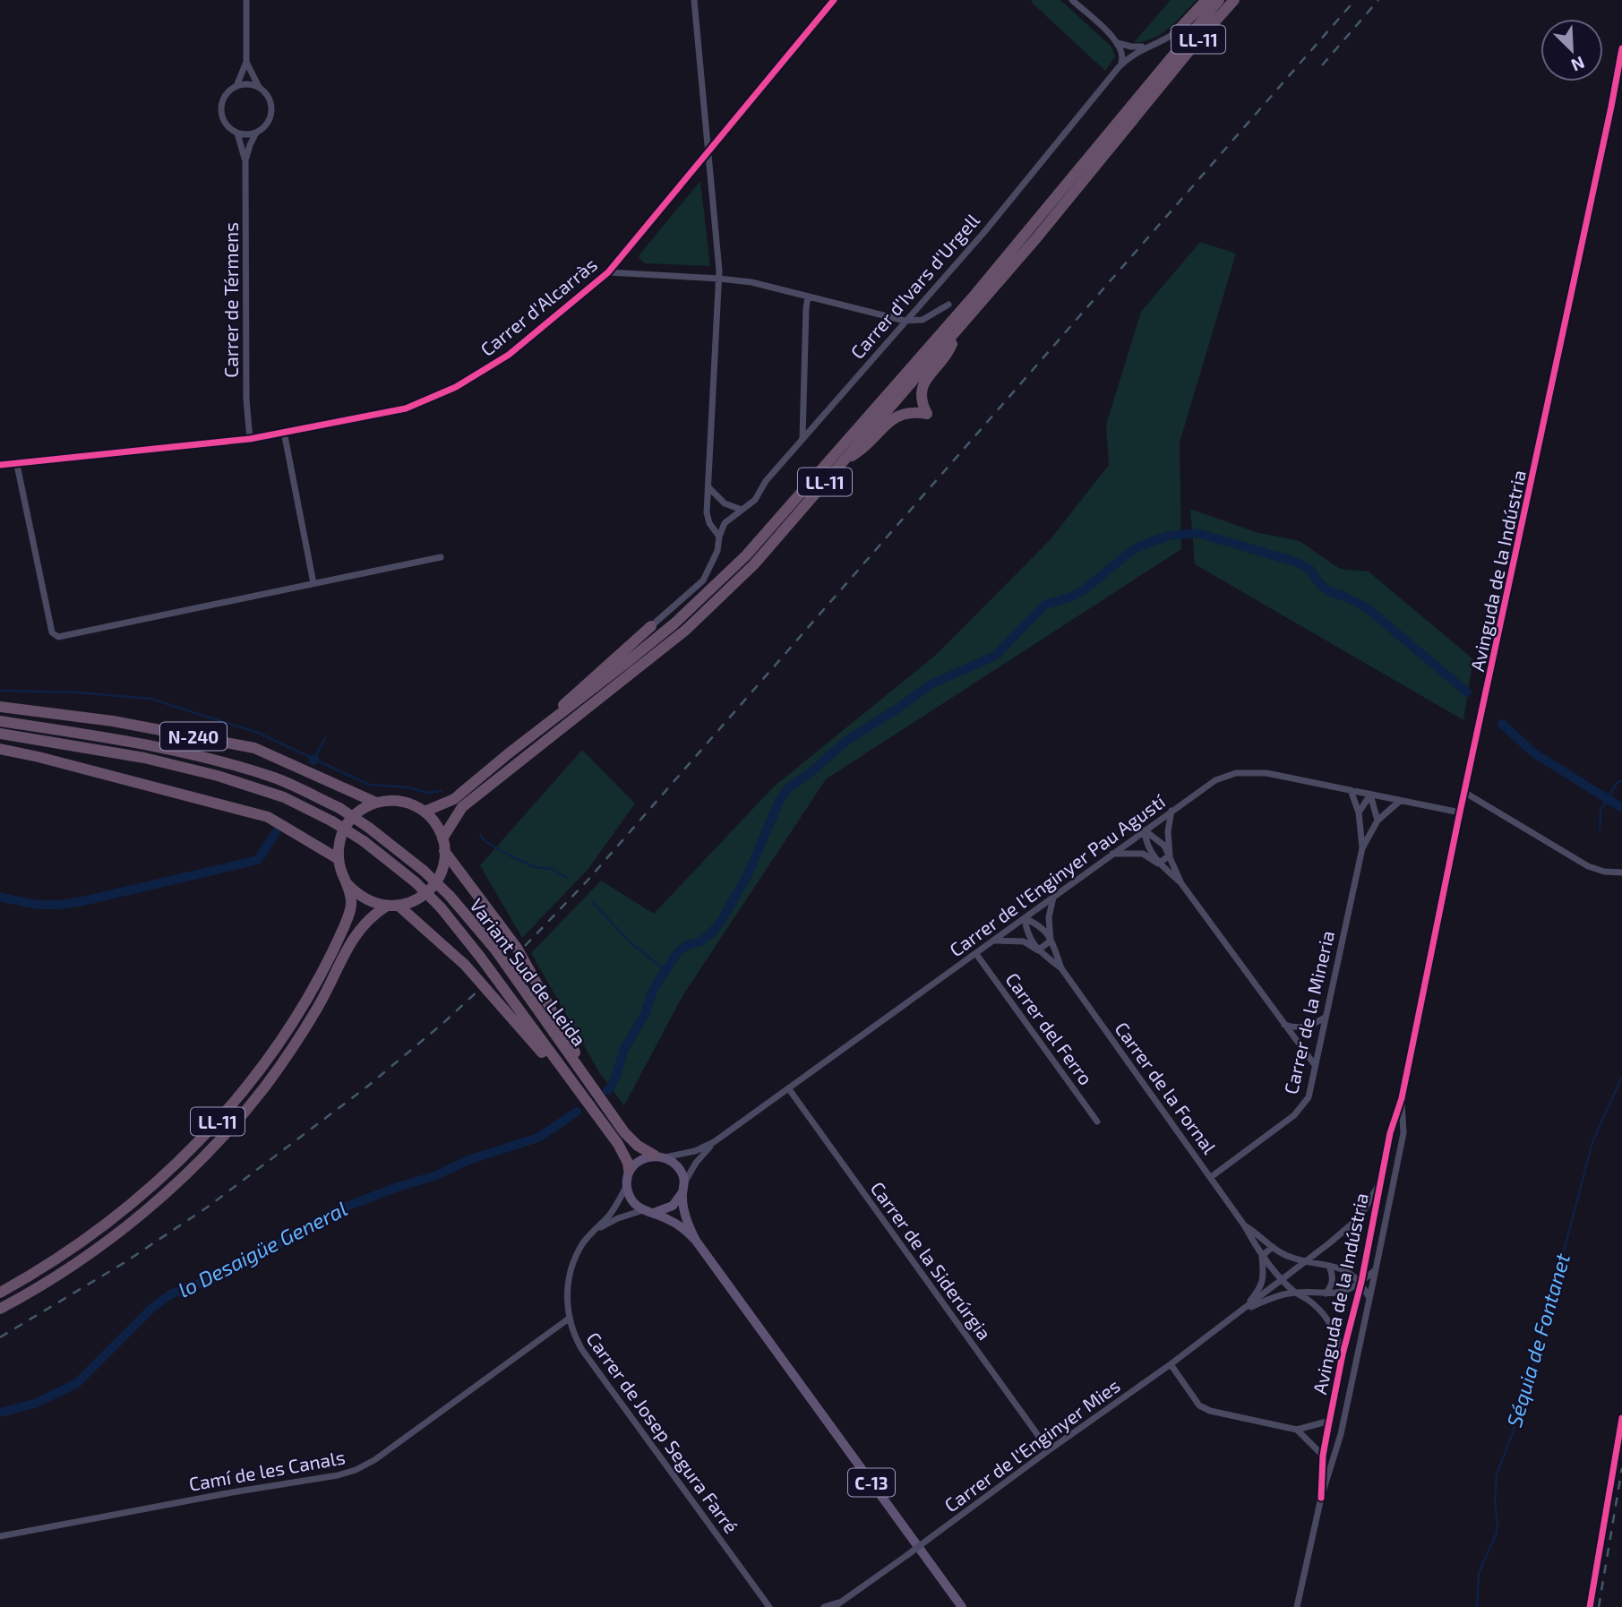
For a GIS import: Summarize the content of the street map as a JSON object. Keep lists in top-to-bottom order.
{
  "streets": {
    "highway": ["LL-11", "N-240", "Variant Sud de Lleida"],
    "main road": ["C-13"],
    "street": [
      "Carrer d'Ivars d'Urgell",
      "Carrer de Térmens",
      "Carrer d'Alcarràs",
      "Avinguda de la Indústria",
      "Carrer de l'Enginyer Pau Agustí",
      "Carrer de la Mineria",
      "Carrer del Ferro",
      "Carrer de la Fornal",
      "Carrer de la Siderúrgia",
      "Carrer de Josep Segura Farré",
      "Carrer de l'Enginyer Mies",
      "Camí de les Canals"
    ]
  },
  "crossings": [
    ["LL-11", "N-240"],
    ["Carrer de Térmens", "Carrer d'Alcarràs"],
    ["Avinguda de la Indústria", "Carrer de l'Enginyer Pau Agustí"],
    ["Avinguda de la Indústria", "Carrer de la Fornal"],
    ["Avinguda de la Indústria", "Carrer de l'Enginyer Mies"],
    ["N-240", "Variant Sud de Lleida"],
    ["Carrer de l'Enginyer Pau Agustí", "Variant Sud de Lleida"],
    ["Carrer de l'Enginyer Pau Agustí", "Carrer de la Mineria"],
    ["Carrer de l'Enginyer Pau Agustí", "Carrer del Ferro"],
    ["Carrer de l'Enginyer Pau Agustí", "Carrer de la Fornal"],
    ["Carrer de l'Enginyer Pau Agustí", "Carrer de la Siderúrgia"],
    ["Carrer de l'Enginyer Pau Agustí", "Carrer de Josep Segura Farré"],
    ["Carrer de l'Enginyer Pau Agustí", "C-13"],
    ["Variant Sud de Lleida", "Carrer de Josep Segura Farré"],
    ["Variant Sud de Lleida", "C-13"],
    ["Carrer de la Mineria", "Carrer de la Fornal"],
    ["Carrer de la Fornal", "Carrer de l'Enginyer Mies"],
    ["Carrer de la Siderúrgia", "Carrer de l'Enginyer Mies"],
    ["Carrer de Josep Segura Farré", "Camí de les Canals"],
    ["Carrer de Josep Segura Farré", "C-13"]
  ],
  "water": ["lo Desaigüe General", "Séquia de Fontanet"],
  "north": "bottom right"
}
